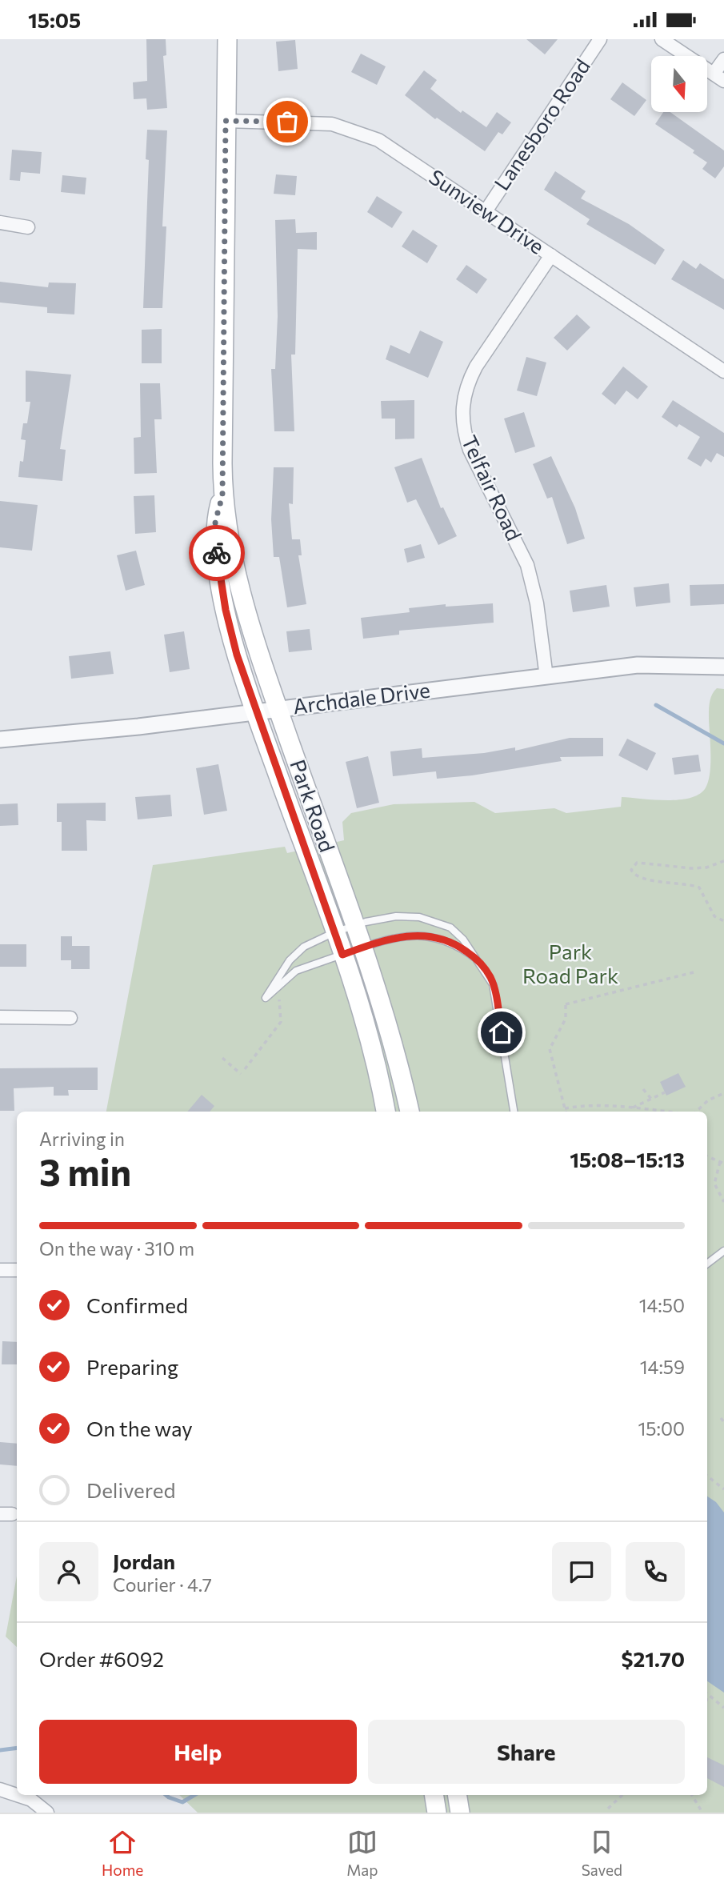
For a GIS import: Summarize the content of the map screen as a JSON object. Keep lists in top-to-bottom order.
{
  "streets": {
    "main road": ["Park Road"],
    "street": [
      "Lanesboro Road",
      "Sunview Drive",
      "Telfair Road",
      "Archdale Drive"
    ]
  },
  "crossings": [
    ["Lanesboro Road", "Sunview Drive"],
    ["Sunview Drive", "Telfair Road"],
    ["Sunview Drive", "Park Road"],
    ["Telfair Road", "Archdale Drive"],
    ["Archdale Drive", "Park Road"]
  ],
  "parks": ["Park Road Park"],
  "north": "bottom",
  "page": {
    "status": "15:05",
    "heading": ["3 min", "Arriving in", "15:08–15:13"],
    "panel": [
      "Jordan",
      "Courier · 4.7",
      "Order #6092",
      "$21.70"
    ],
    "bar": "On the way · 310 m",
    "list": [
      ["Confirmed", "14:50"],
      ["Preparing", "14:59"],
      ["On the way", "15:00"],
      "Delivered"
    ],
    "buttons": ["Help", "Share"],
    "tabs": ["Home", "Map", "Saved"]
  }
}
